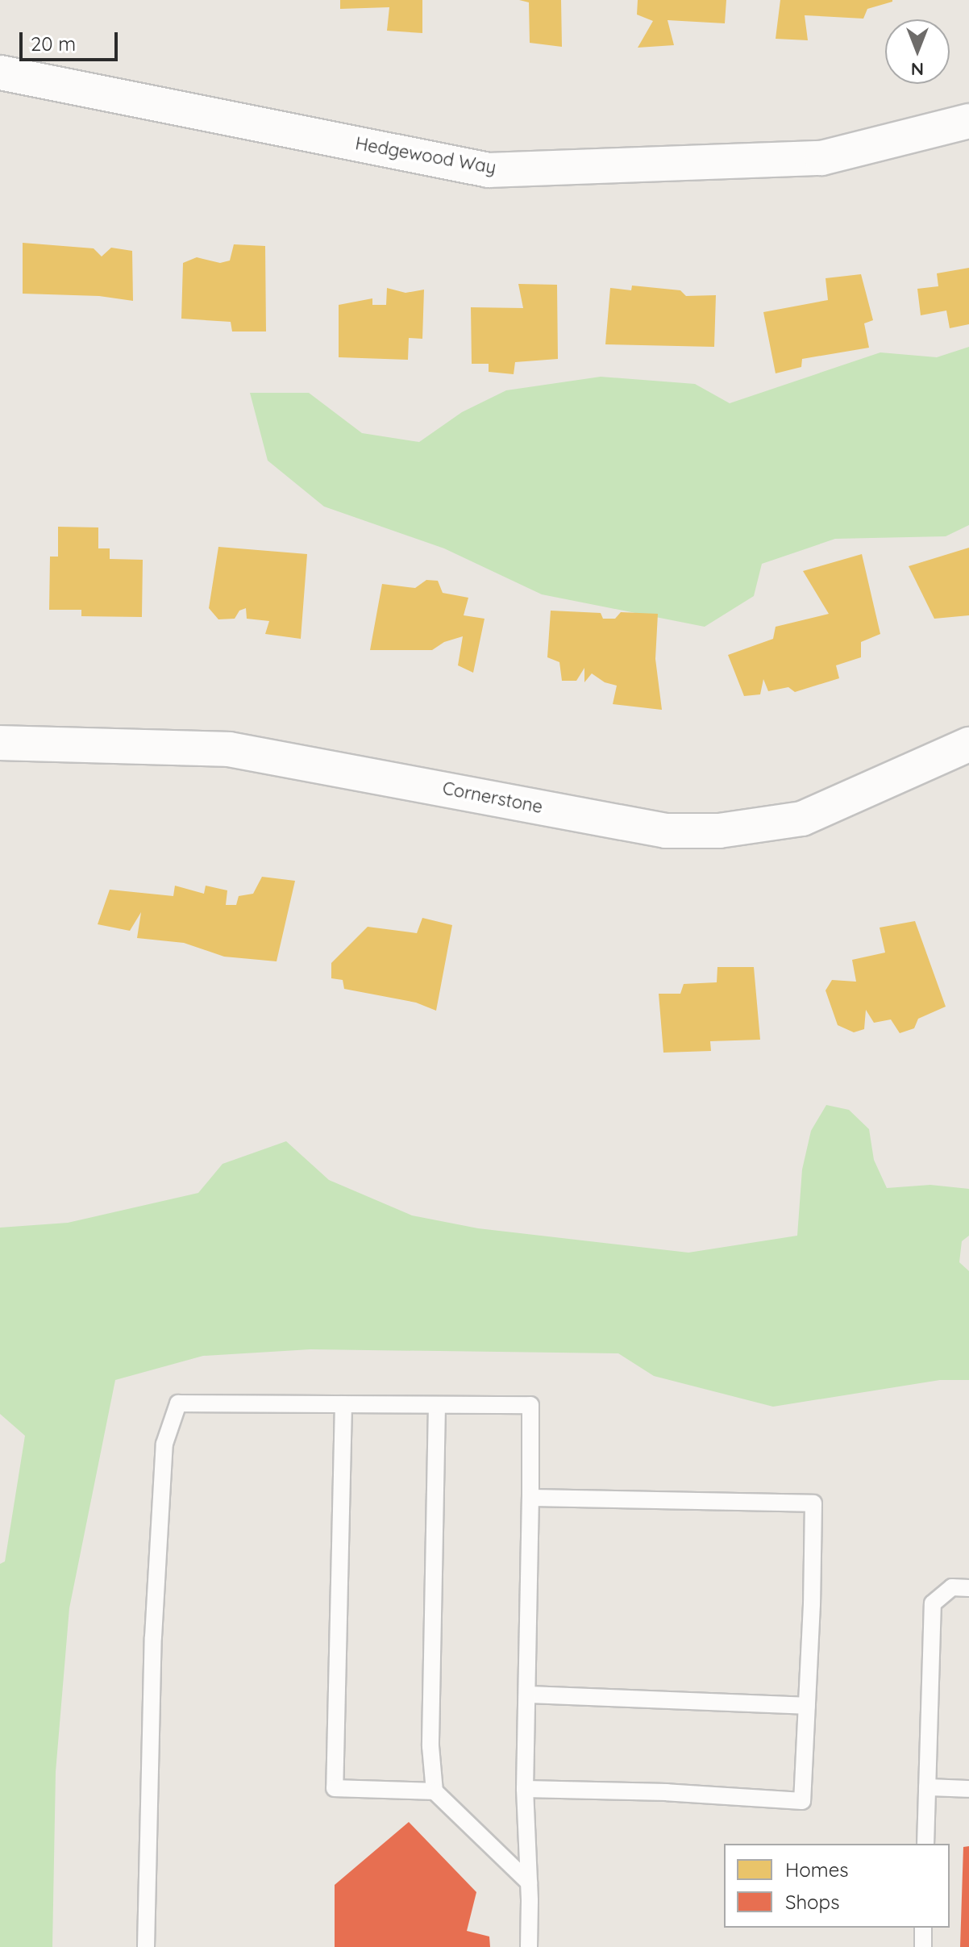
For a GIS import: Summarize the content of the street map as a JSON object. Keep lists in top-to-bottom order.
{
  "streets": {
    "street": ["Hedgewood Way", "Cornerstone"]
  },
  "legend": ["Homes", "Shops"],
  "scale_bar": "20 m",
  "north": "bottom"
}
